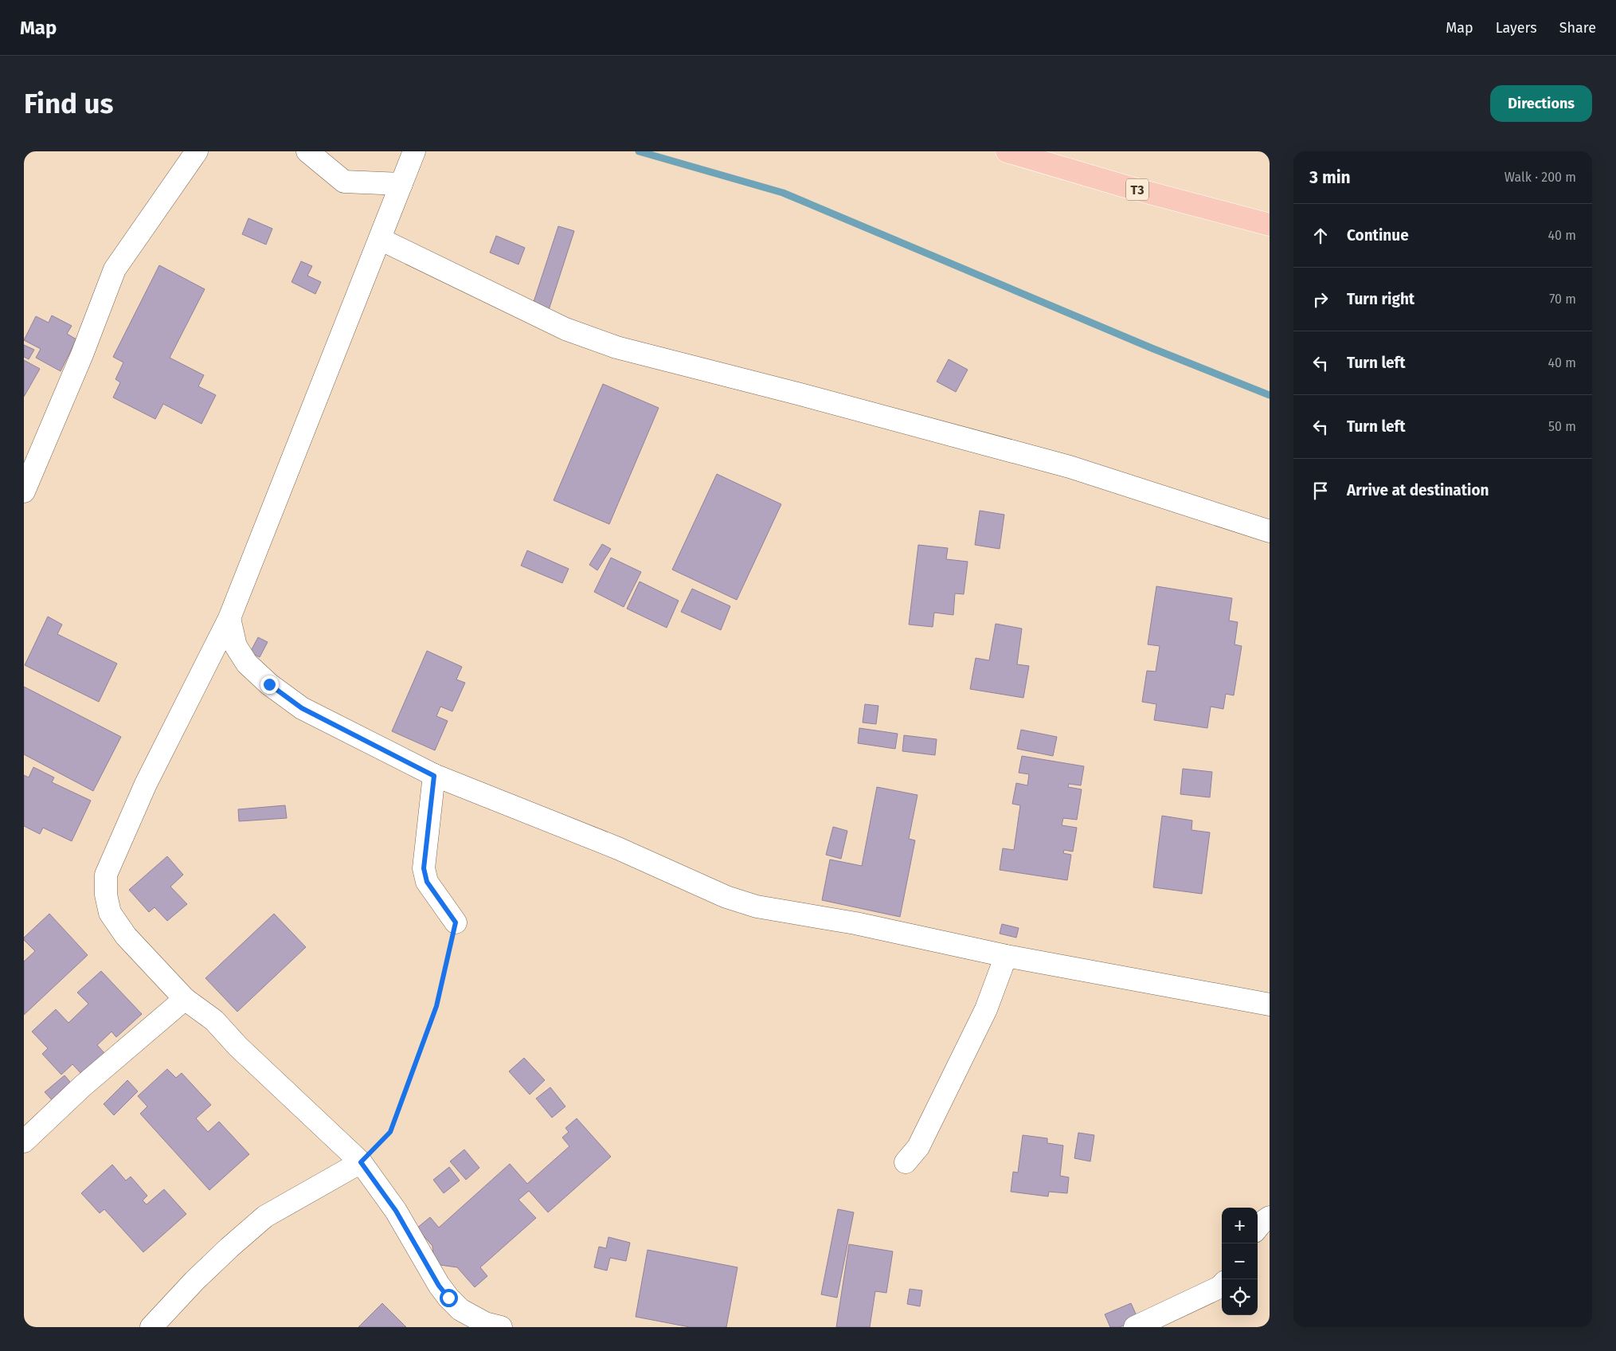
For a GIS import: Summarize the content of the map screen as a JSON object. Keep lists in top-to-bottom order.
{
  "streets": {
    "highway": ["T3"]
  },
  "page": {
    "header": "Map",
    "nav": ["Map", "Layers", "Share"],
    "buttons": "Directions",
    "title": "Find us",
    "heading": ["3 min", "Walk · 200 m"],
    "list": [
      ["Continue", "40 m"],
      ["Turn right", "70 m"],
      ["Turn left", "40 m"],
      ["Turn left", "50 m"],
      "Arrive at destination"
    ],
    "map_buttons": ["+", "−"]
  }
}
